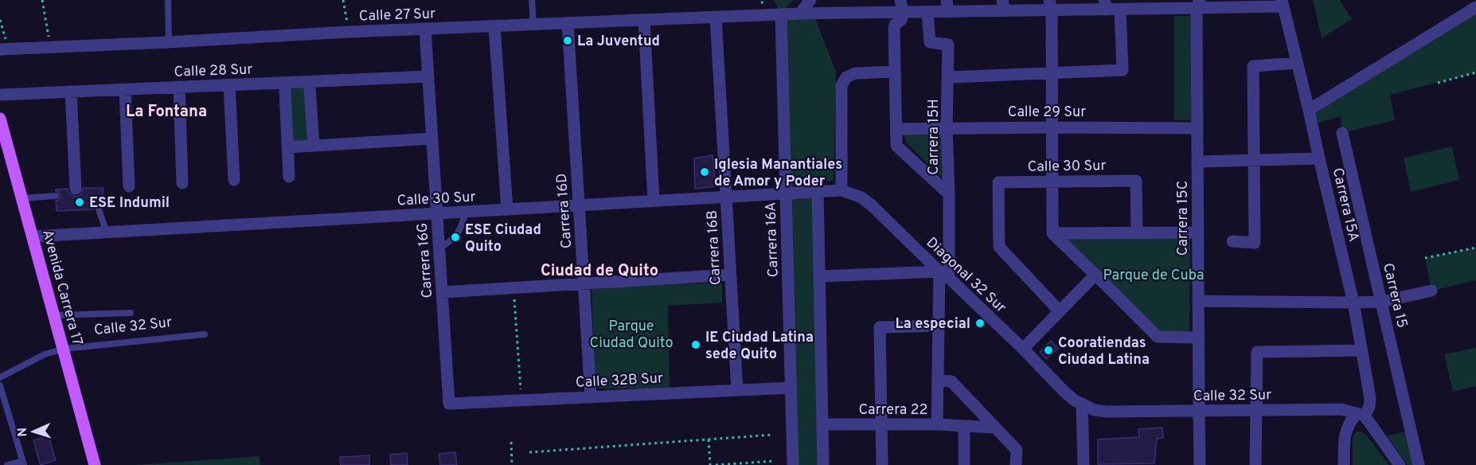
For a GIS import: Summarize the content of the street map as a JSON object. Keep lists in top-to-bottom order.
{
  "streets": {
    "main road": ["Avenida Carrera 17"],
    "street": [
      "Calle 27 Sur",
      "Calle 28 Sur",
      "Calle 29 Sur",
      "Carrera 15H",
      "Calle 30 Sur",
      "Carrera 15A",
      "Carrera 16D",
      "Carrera 15C",
      "Carrera 16A",
      "Carrera 16B",
      "Carrera 16G",
      "Diagonal 32 Sur",
      "Carrera 15",
      "Calle 32 Sur",
      "Calle 32B Sur",
      "Carrera 22"
    ]
  },
  "crossings": [
    ["Calle 27 Sur", "Carrera 15H"],
    ["Calle 27 Sur", "Carrera 15A"],
    ["Calle 27 Sur", "Carrera 16D"],
    ["Calle 27 Sur", "Carrera 15C"],
    ["Calle 27 Sur", "Carrera 16A"],
    ["Calle 27 Sur", "Carrera 16B"],
    ["Calle 27 Sur", "Carrera 16G"],
    ["Calle 28 Sur", "Carrera 16G"],
    ["Calle 29 Sur", "Carrera 15H"],
    ["Calle 29 Sur", "Carrera 15C"],
    ["Carrera 15H", "Diagonal 32 Sur"],
    ["Carrera 15H", "Carrera 22"],
    ["Calle 30 Sur", "Carrera 16D"],
    ["Calle 30 Sur", "Carrera 16A"],
    ["Calle 30 Sur", "Carrera 16B"],
    ["Calle 30 Sur", "Carrera 16G"],
    ["Calle 30 Sur", "Diagonal 32 Sur"],
    ["Calle 30 Sur", "Avenida Carrera 17"],
    ["Carrera 15A", "Calle 32 Sur"],
    ["Carrera 16D", "Calle 32B Sur"],
    ["Carrera 15C", "Calle 32 Sur"],
    ["Carrera 16A", "Calle 32B Sur"],
    ["Carrera 16B", "Calle 32B Sur"],
    ["Carrera 16G", "Calle 32B Sur"],
    ["Diagonal 32 Sur", "Calle 32 Sur"],
    ["Avenida Carrera 17", "Calle 32 Sur"]
  ],
  "districts": ["La Fontana", "Ciudad de Quito"],
  "parks": ["Parque de Cuba", "Parque Ciudad Quito"],
  "places": [
    "La Juventud",
    "Iglesia Manantiales de Amor y Poder",
    "ESE Indumil",
    "ESE Ciudad Quito",
    "La especial",
    "IE Ciudad Latina sede Quito",
    "Cooratiendas Ciudad Latina"
  ],
  "north": "left"
}
